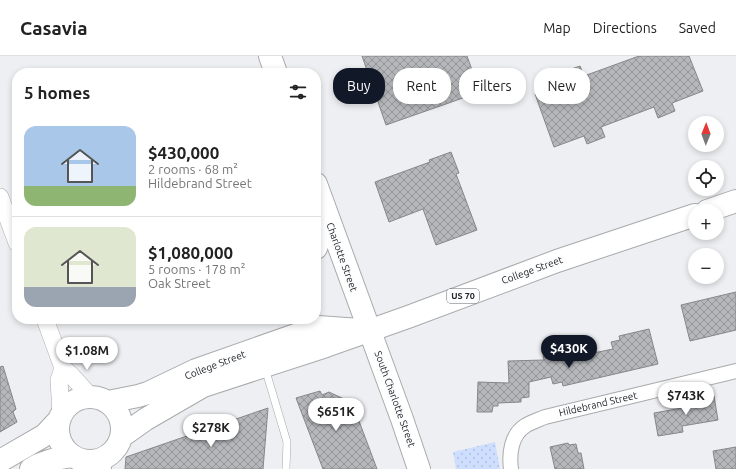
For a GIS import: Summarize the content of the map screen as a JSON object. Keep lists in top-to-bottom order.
{
  "streets": {
    "main road": [
      "Charlotte Street",
      "College Street",
      "US 70",
      "South Charlotte Street"
    ],
    "street": ["Hildebrand Street"]
  },
  "crossings": [
    ["Charlotte Street", "College Street"],
    ["Charlotte Street", "South Charlotte Street"],
    ["College Street", "South Charlotte Street"]
  ],
  "north": "top",
  "page": {
    "header": "Casavia",
    "nav": ["Map", "Directions", "Saved"],
    "chip": [
      "Buy",
      "Rent",
      "Filters",
      "New"
    ],
    "heading": "5 homes",
    "map_buttons": ["+", "−"],
    "list": [
      {
        "name": "$430,000",
        "note": "2 rooms · 68 m² · Hildebrand Street"
      },
      {
        "name": "$1,080,000",
        "note": "5 rooms · 178 m² · Oak Street"
      }
    ],
    "price": [
      "$430K",
      "$1.08M",
      "$743K",
      "$651K",
      "$278K"
    ]
  }
}
